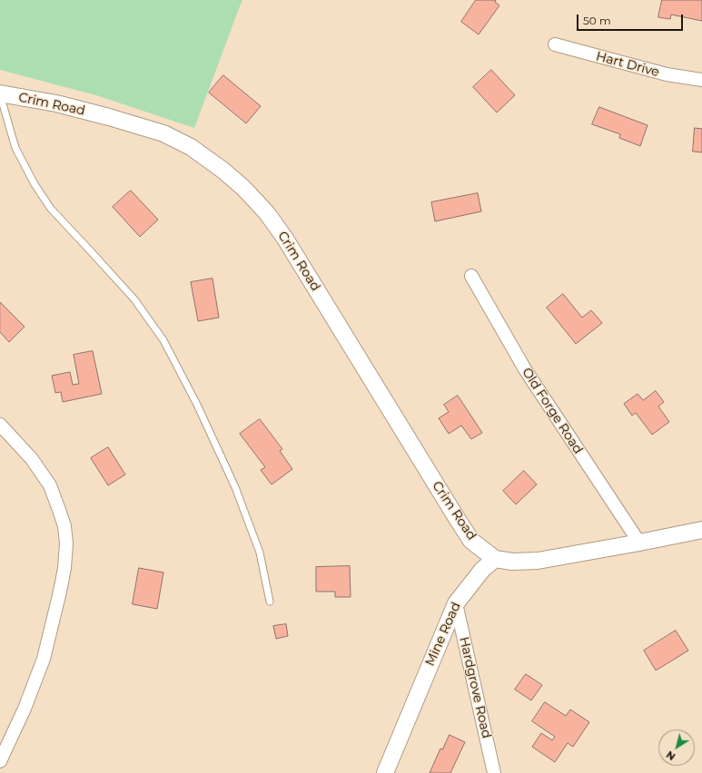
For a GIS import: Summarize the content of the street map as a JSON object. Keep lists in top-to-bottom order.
{
  "streets": {
    "street": [
      "Hart Drive",
      "Crim Road",
      "Old Forge Road",
      "Mine Road",
      "Hardgrove Road"
    ]
  },
  "crossings": [
    ["Crim Road", "Mine Road"],
    ["Mine Road", "Hardgrove Road"]
  ],
  "scale_bar": "50 m",
  "north": "bottom left"
}
